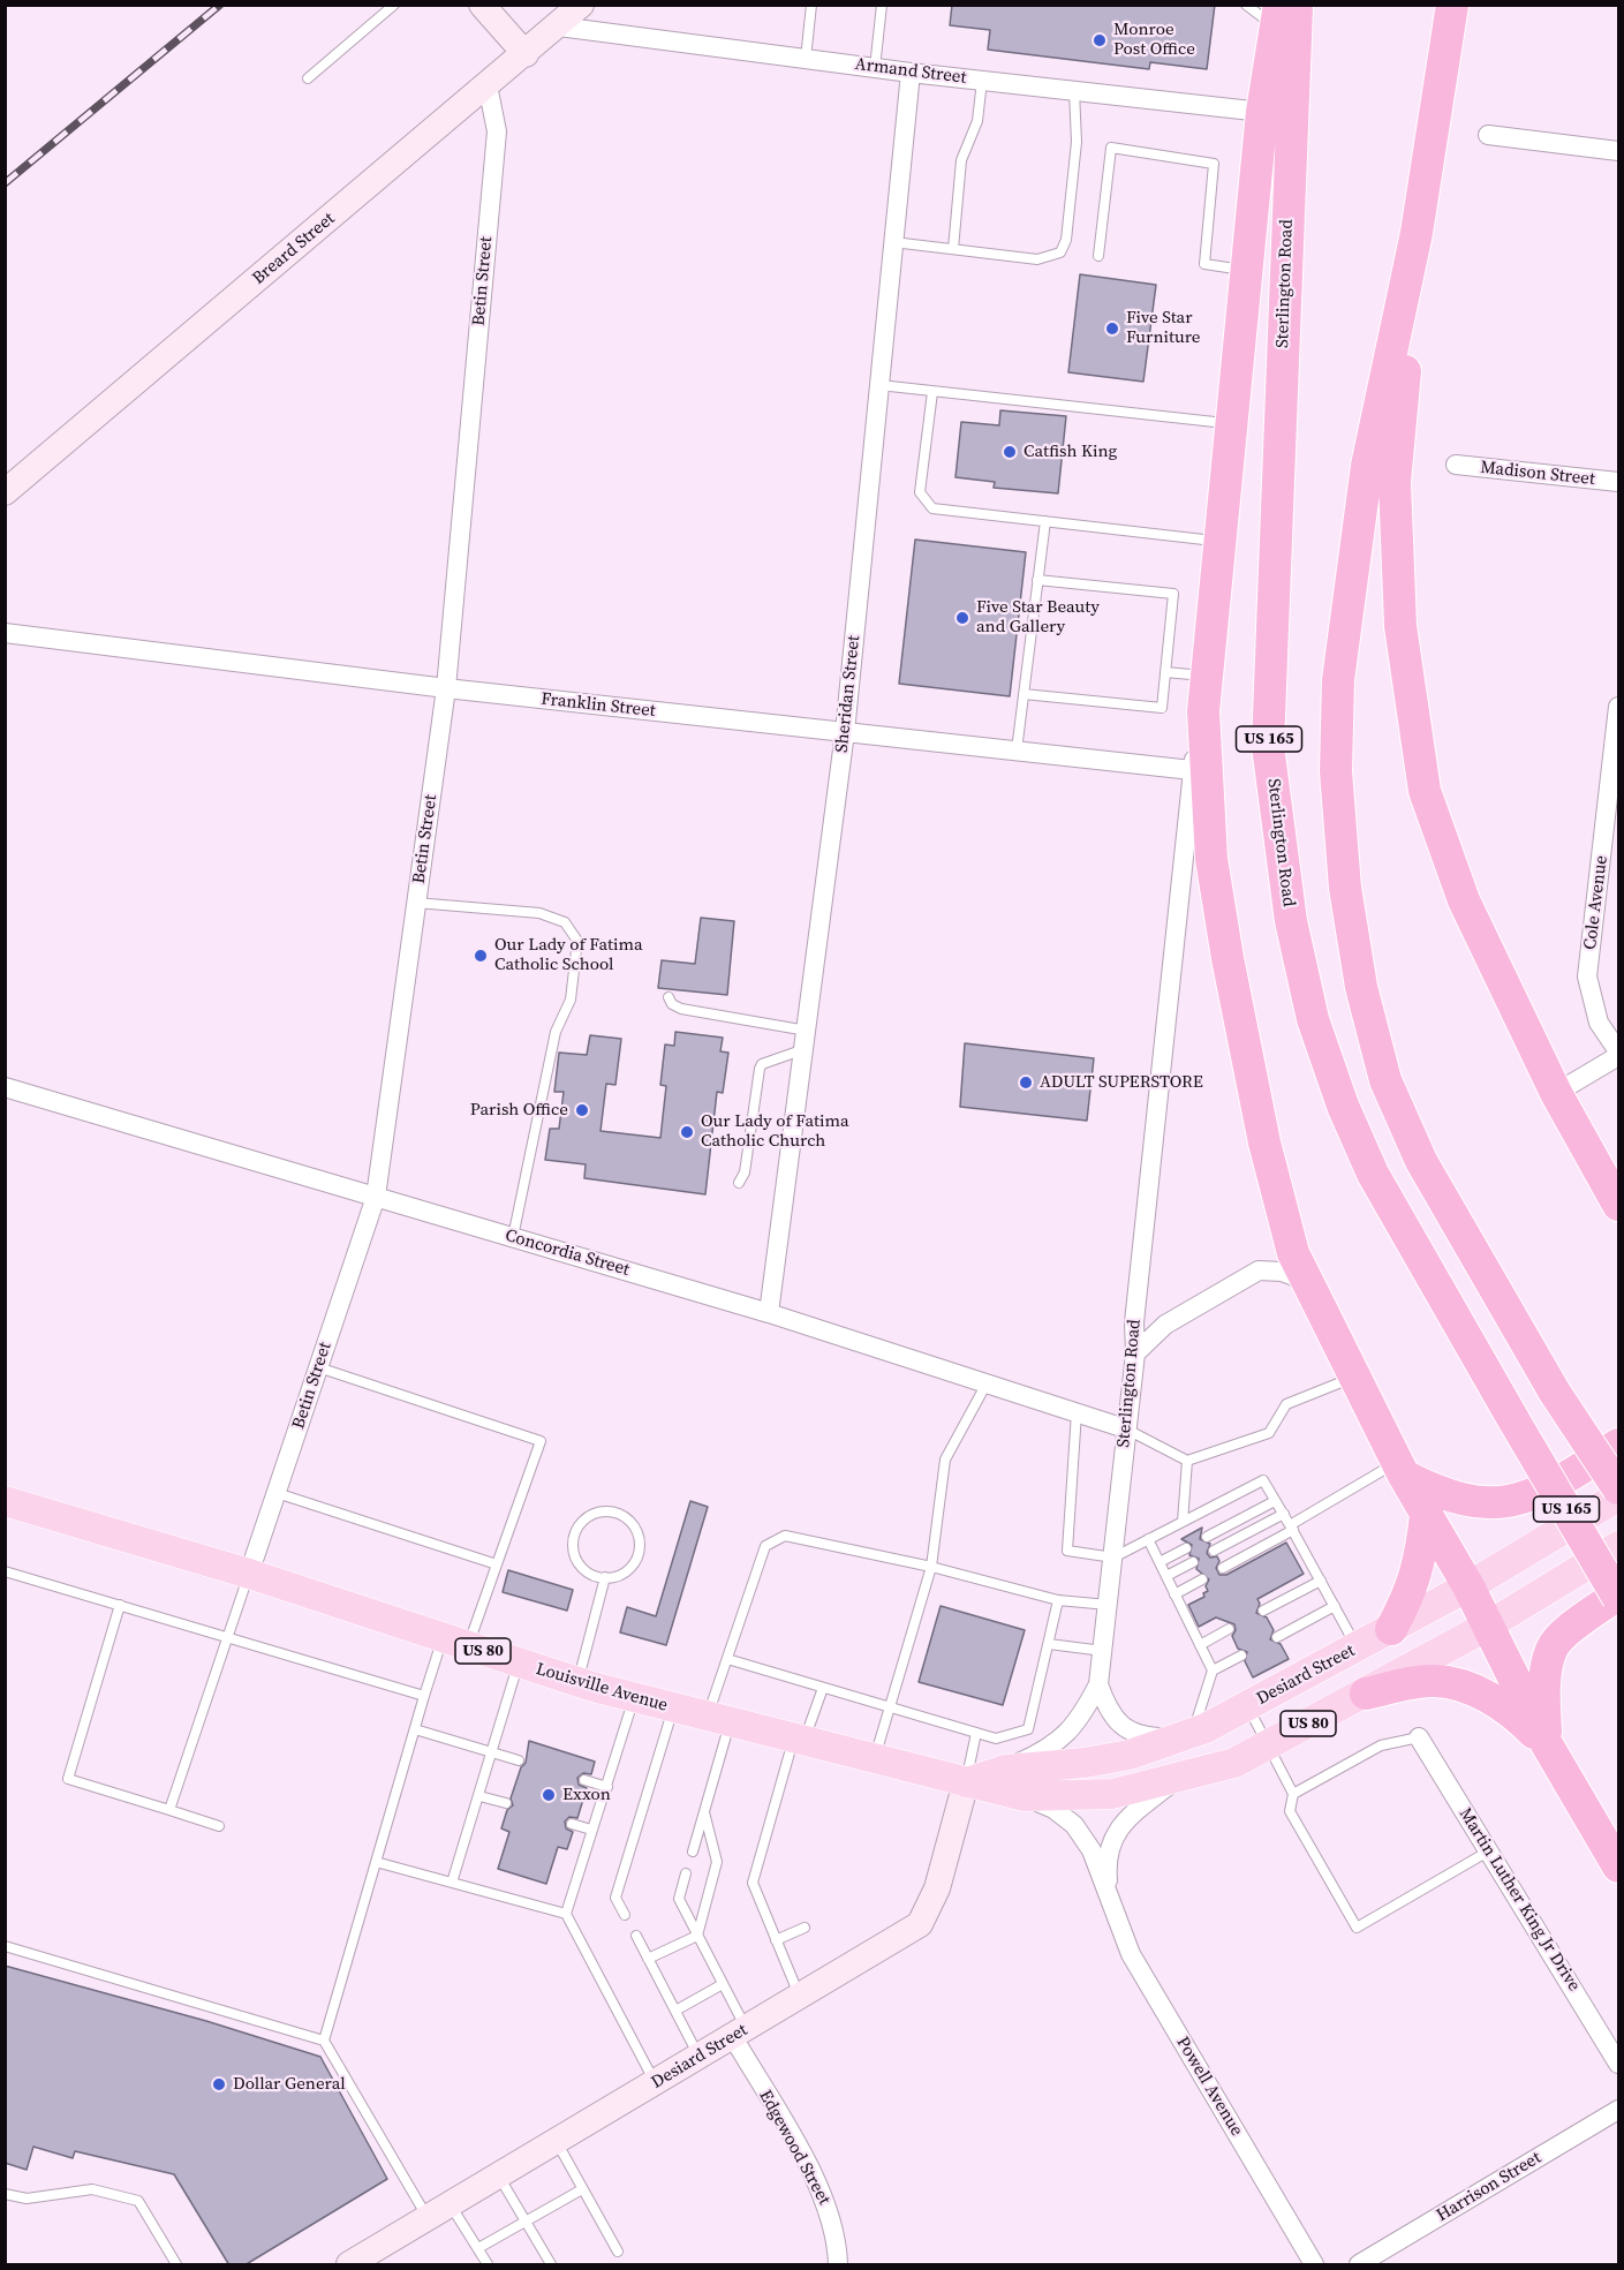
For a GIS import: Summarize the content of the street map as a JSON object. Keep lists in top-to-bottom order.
{
  "streets": {
    "highway": ["Sterlington Road", "US 165"],
    "main road": ["US 80", "Desiard Street", "Louisville Avenue"],
    "street": [
      "Armand Street",
      "Breard Street",
      "Betin Street",
      "Madison Street",
      "Sheridan Street",
      "Franklin Street",
      "Cole Avenue",
      "Concordia Street",
      "Martin Luther King Jr Drive",
      "Powell Avenue",
      "Edgewood Street",
      "Harrison Street"
    ]
  },
  "crossings": [
    ["Armand Street", "Breard Street"],
    ["Armand Street", "Sheridan Street"],
    ["Breard Street", "Betin Street"],
    ["Betin Street", "Franklin Street"],
    ["Betin Street", "Concordia Street"],
    ["Betin Street", "Louisville Avenue"],
    ["Sterlington Road", "Franklin Street"],
    ["Sterlington Road", "Concordia Street"],
    ["Sterlington Road", "Desiard Street"],
    ["Sheridan Street", "Franklin Street"],
    ["Sheridan Street", "Concordia Street"],
    ["US 80", "Desiard Street"],
    ["US 80", "Louisville Avenue"],
    ["US 80", "Powell Avenue"],
    ["Desiard Street", "Louisville Avenue"],
    ["Desiard Street", "Edgewood Street"]
  ],
  "places": [
    "Monroe Post Office",
    "Five Star Furniture",
    "Catfish King",
    "Five Star Beauty and Gallery",
    "Our Lady of Fatima Catholic School",
    "ADULT SUPERSTORE",
    "Parish Office",
    "Our Lady of Fatima Catholic Church",
    "Exxon",
    "Dollar General"
  ]
}
